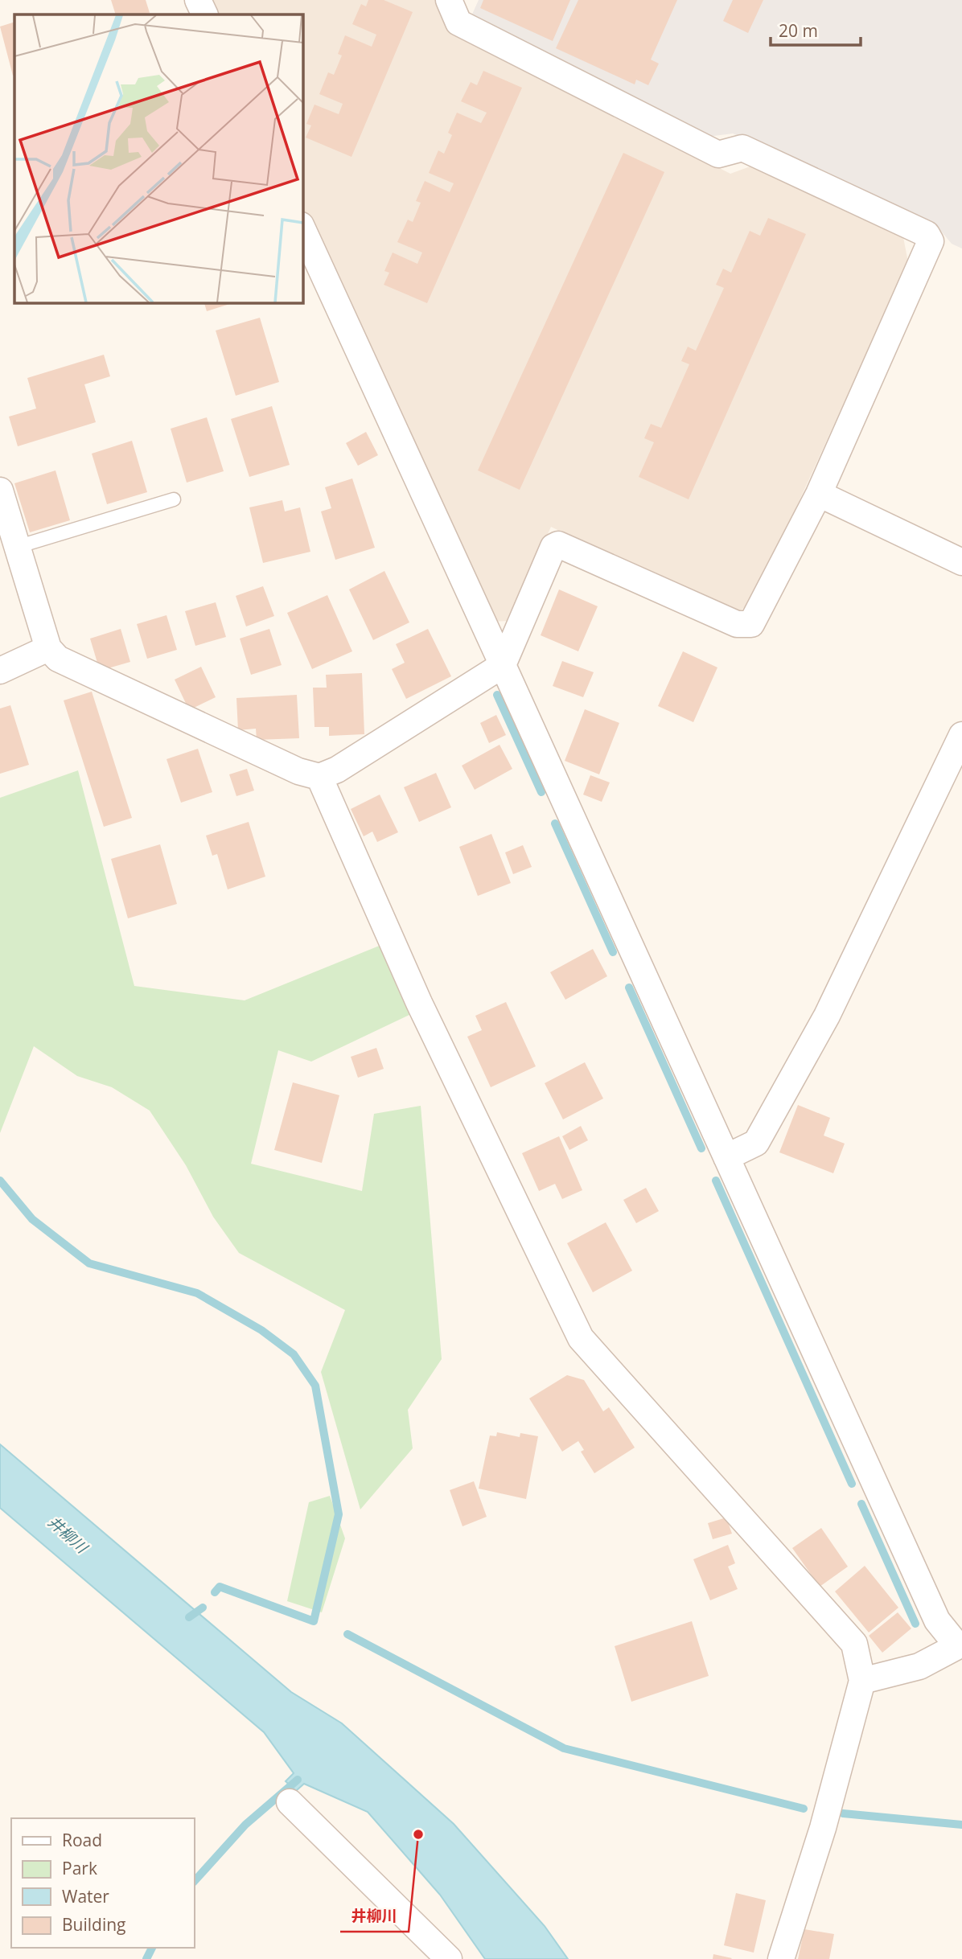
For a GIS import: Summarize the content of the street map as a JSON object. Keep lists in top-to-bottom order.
{
  "water": ["井柳川"],
  "places": ["井柳川"],
  "legend": [
    "Road",
    "Park",
    "Water",
    "Building"
  ],
  "scale_bar": "20 m"
}
